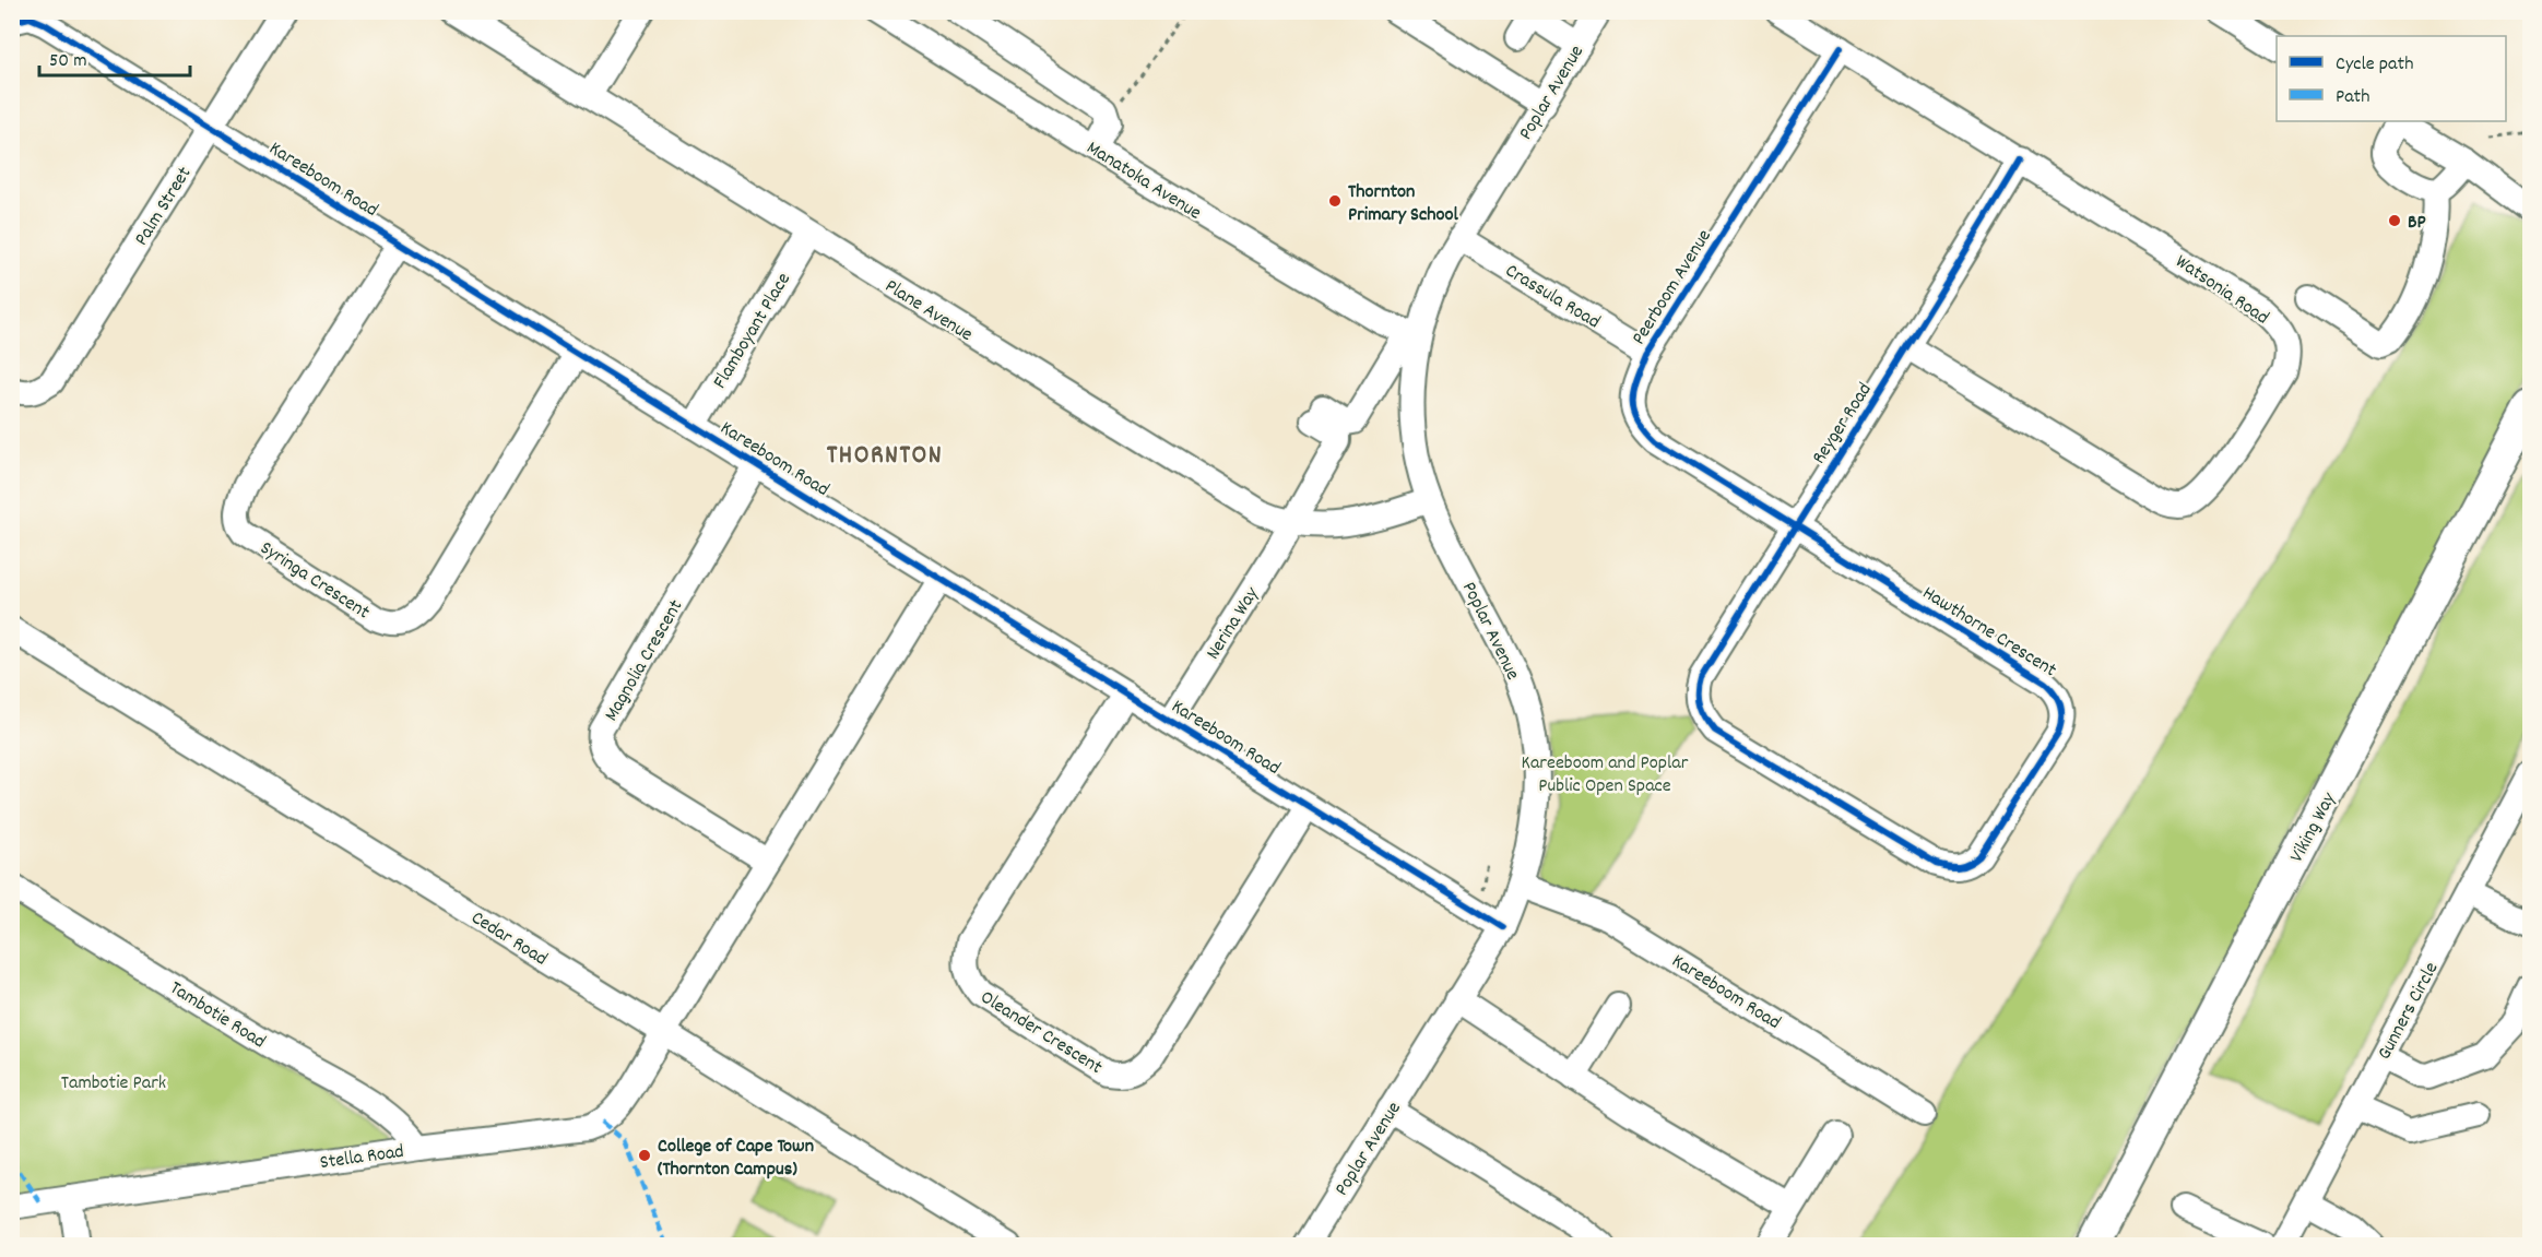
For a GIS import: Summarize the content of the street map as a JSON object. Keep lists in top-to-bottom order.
{
  "streets": {
    "main road": ["Viking Way"],
    "street": [
      "Poplar Avenue",
      "Kareeboom Road",
      "Manatoka Avenue",
      "Palm Street",
      "Peerboom Avenue",
      "Watsonia Road",
      "Crassula Road",
      "Plane Avenue",
      "Flamboyant Place",
      "Reyger Road",
      "Syringa Crescent",
      "Nerina Way",
      "Hawthorne Crescent",
      "Magnolia Crescent",
      "Cedar Road",
      "Gunners Circle",
      "Tambotie Road",
      "Oleander Crescent",
      "Stella Road"
    ]
  },
  "crossings": [
    ["Poplar Avenue", "Kareeboom Road"],
    ["Poplar Avenue", "Manatoka Avenue"],
    ["Poplar Avenue", "Crassula Road"],
    ["Poplar Avenue", "Plane Avenue"],
    ["Poplar Avenue", "Nerina Way"],
    ["Kareeboom Road", "Palm Street"],
    ["Kareeboom Road", "Flamboyant Place"],
    ["Kareeboom Road", "Syringa Crescent"],
    ["Kareeboom Road", "Nerina Way"],
    ["Kareeboom Road", "Magnolia Crescent"],
    ["Kareeboom Road", "Oleander Crescent"],
    ["Manatoka Avenue", "Nerina Way"],
    ["Peerboom Avenue", "Watsonia Road"],
    ["Peerboom Avenue", "Crassula Road"],
    ["Peerboom Avenue", "Reyger Road"],
    ["Peerboom Avenue", "Hawthorne Crescent"],
    ["Watsonia Road", "Reyger Road"],
    ["Plane Avenue", "Flamboyant Place"],
    ["Plane Avenue", "Nerina Way"],
    ["Reyger Road", "Hawthorne Crescent"],
    ["Cedar Road", "Stella Road"],
    ["Tambotie Road", "Stella Road"]
  ],
  "districts": ["THORNTON"],
  "parks": ["Kareeboom and Poplar Public Open Space", "Tambotie Park"],
  "places": ["Thornton Primary School", "BP", "College of Cape Town (Thornton Campus)"],
  "legend": ["Cycle path", "Path"],
  "scale_bar": "50 m"
}
